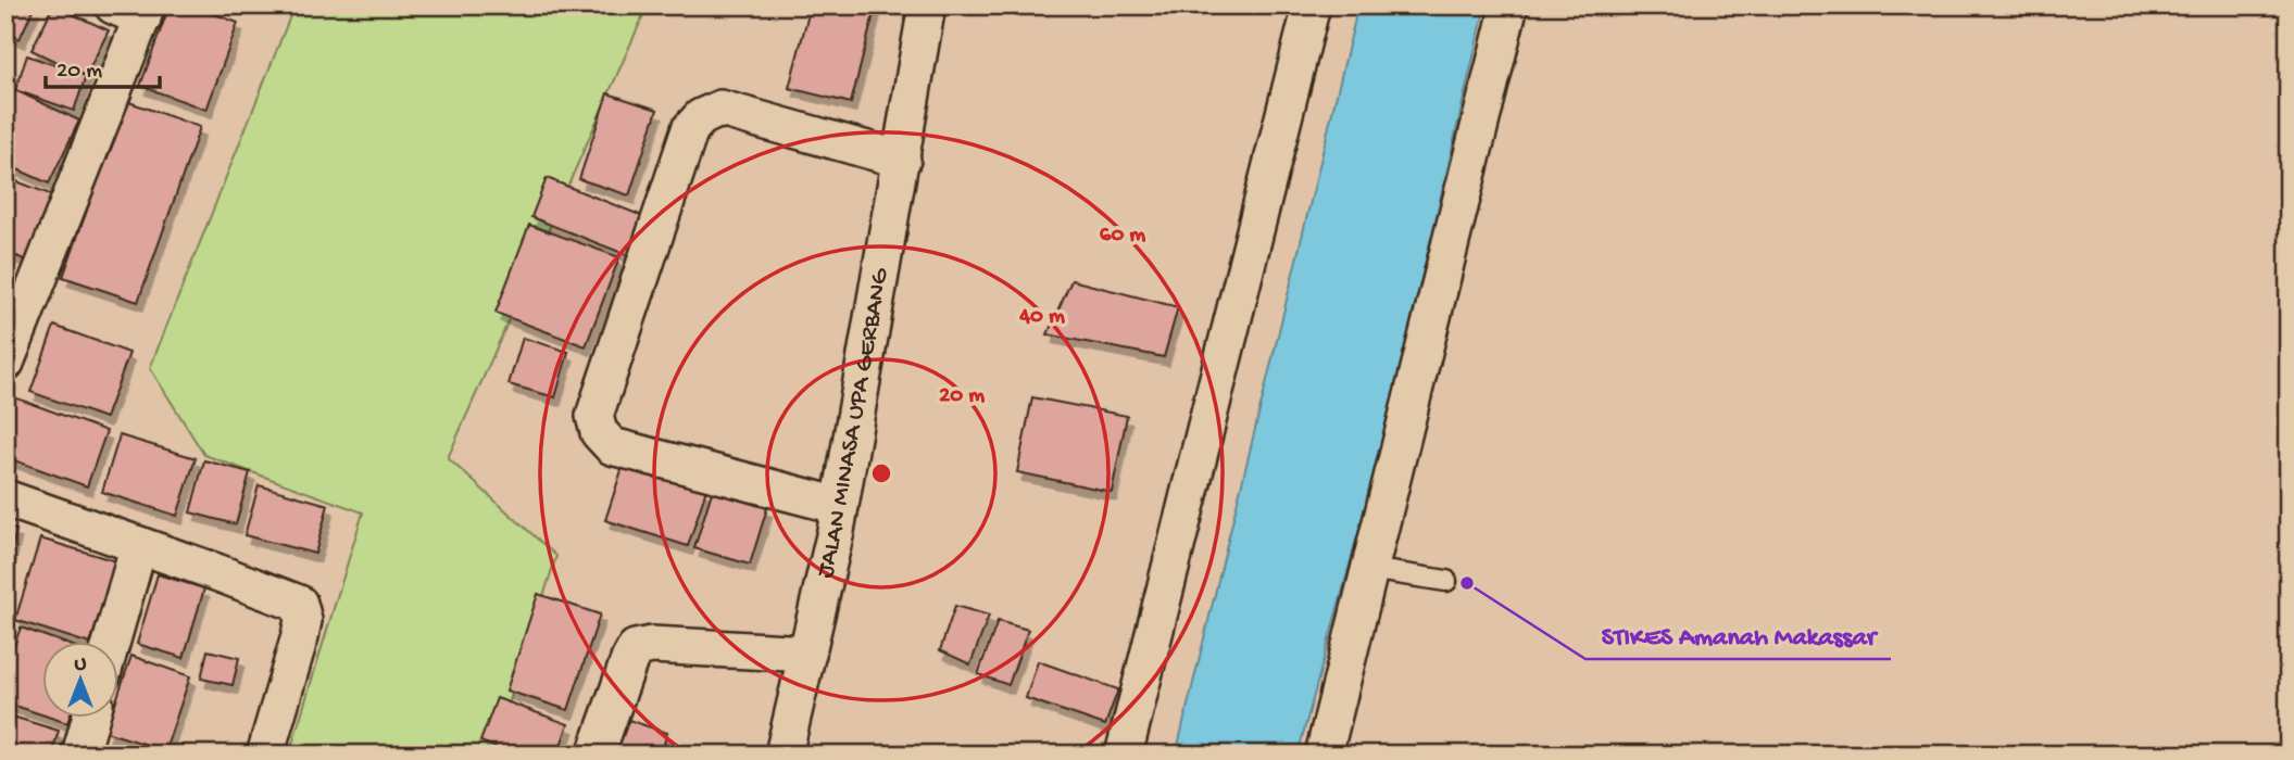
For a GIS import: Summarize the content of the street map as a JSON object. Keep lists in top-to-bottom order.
{
  "streets": {
    "street": ["JALAN MINASA UPA GERBANG"]
  },
  "places": ["STIKES Amanah Makassar"],
  "scale_bar": "20 m",
  "north": "top",
  "rings": ["60 m", "40 m", "20 m"]
}
